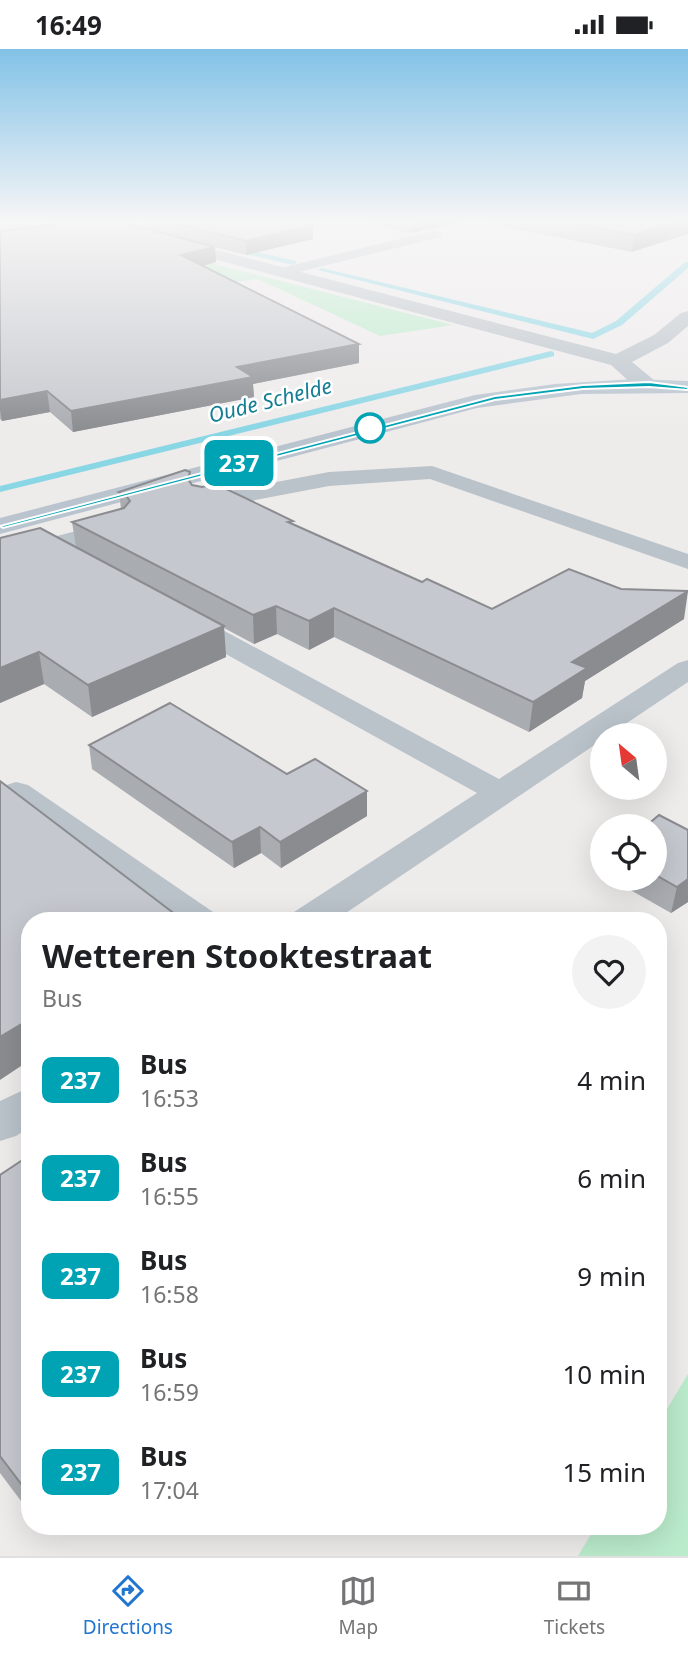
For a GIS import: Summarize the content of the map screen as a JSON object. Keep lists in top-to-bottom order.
{
  "water": ["Oude Schelde"],
  "lines": ["bus line 237"],
  "north": "top left",
  "page": {
    "status": "16:49",
    "on_map": "237",
    "heading": ["Wetteren Stooktestraat", "Bus"],
    "list": [
      {
        "mark": "237",
        "name": "Bus",
        "note": "16:53",
        "value": "4 min"
      },
      {
        "mark": "237",
        "name": "Bus",
        "note": "16:55",
        "value": "6 min"
      },
      {
        "mark": "237",
        "name": "Bus",
        "note": "16:58",
        "value": "9 min"
      },
      {
        "mark": "237",
        "name": "Bus",
        "note": "16:59",
        "value": "10 min"
      },
      {
        "mark": "237",
        "name": "Bus",
        "note": "17:04",
        "value": "15 min"
      }
    ],
    "tabs": ["Directions", "Map", "Tickets"]
  }
}
